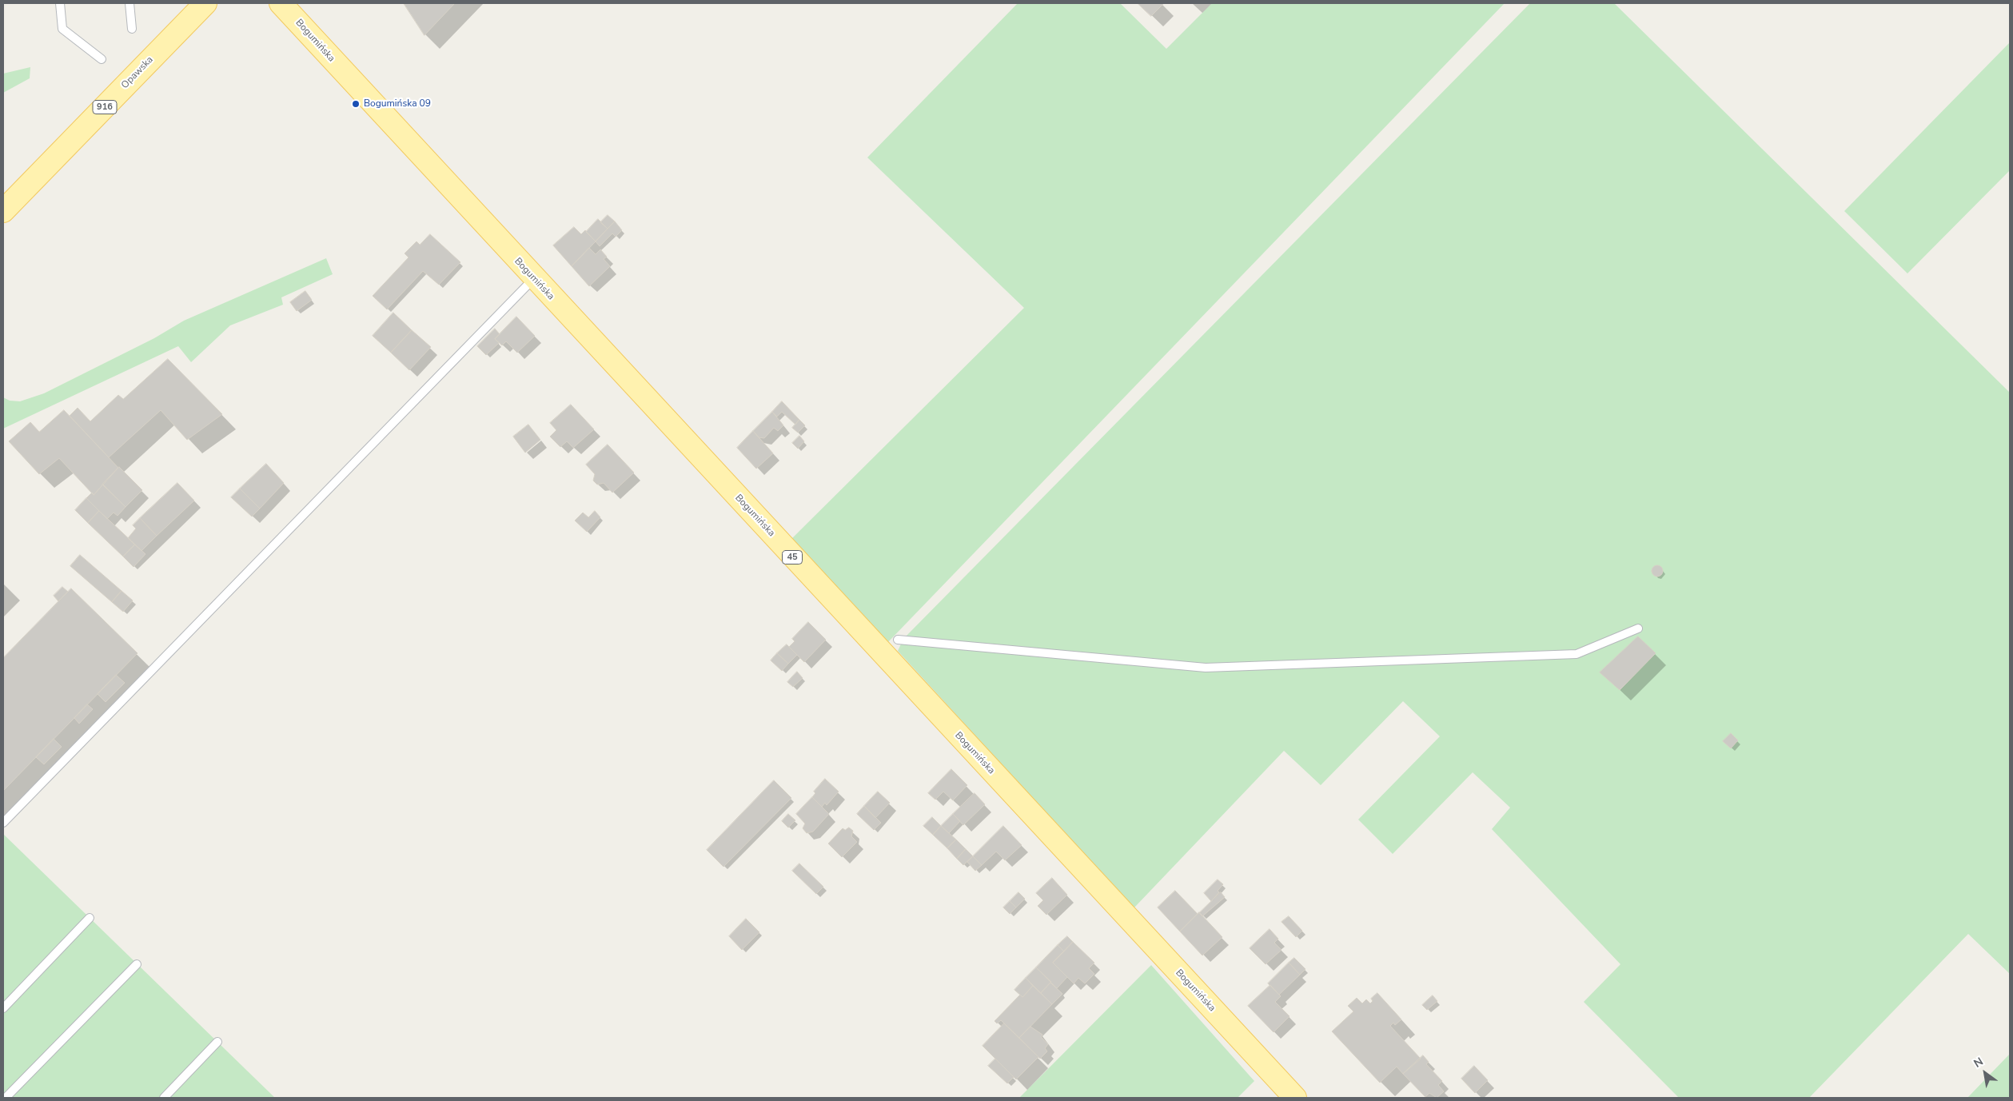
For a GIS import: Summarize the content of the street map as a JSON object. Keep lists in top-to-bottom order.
{
  "streets": {
    "main road": [
      "Bogumińska",
      "Opawska",
      "916",
      "45"
    ]
  },
  "places": ["Bogumińska 09"],
  "north": "top left"
}
